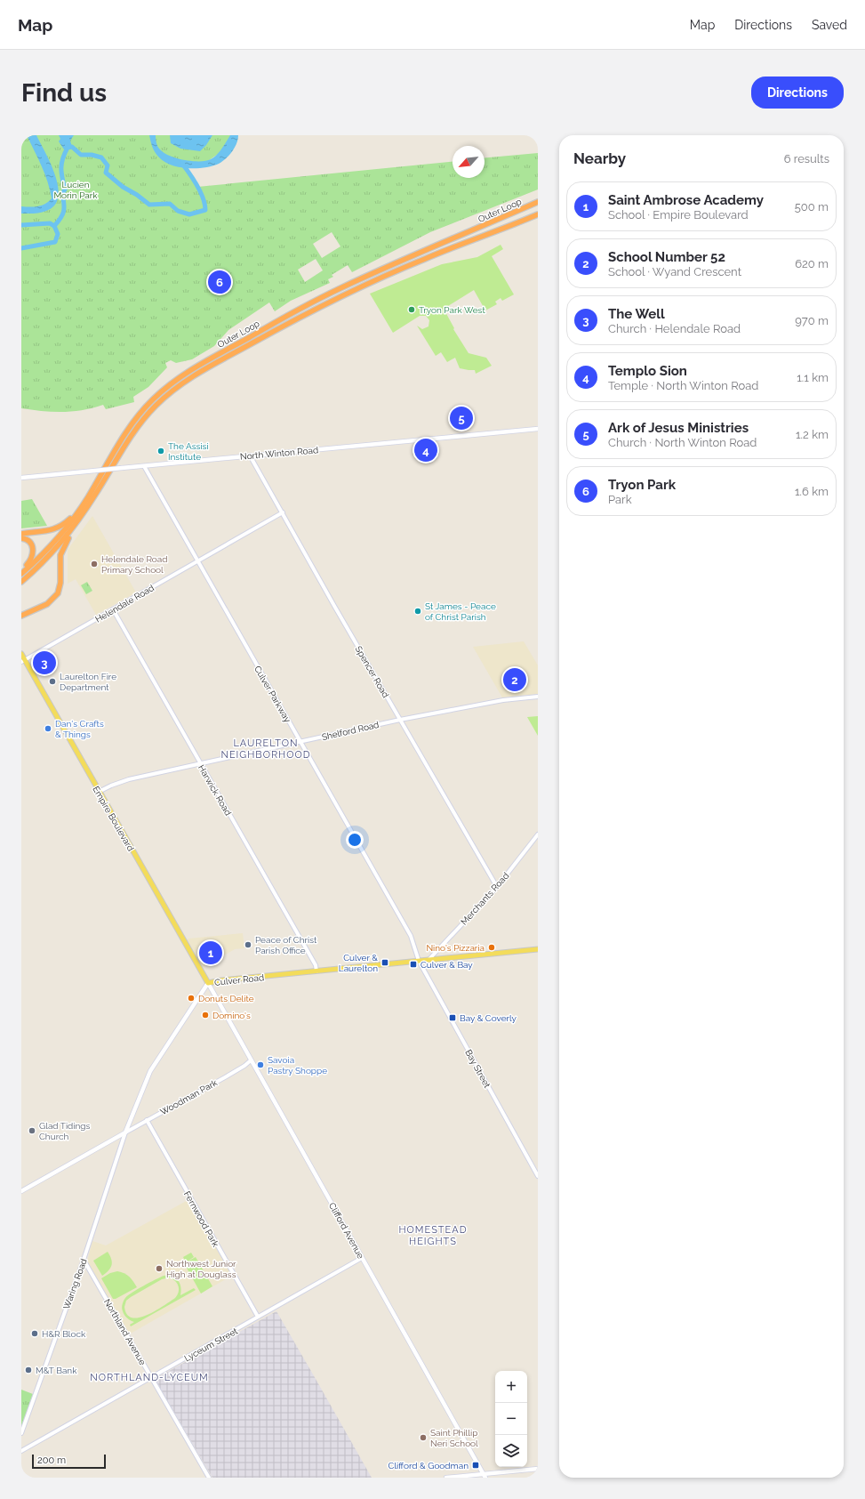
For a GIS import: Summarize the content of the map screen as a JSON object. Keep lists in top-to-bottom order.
{
  "streets": {
    "highway": ["Outer Loop"],
    "main road": [
      "North Winton Road",
      "Empire Boulevard",
      "Culver Road",
      "Clifford Avenue"
    ],
    "street": [
      "Helendale Road",
      "Spencer Road",
      "Culver Parkway",
      "Shelford Road",
      "Harwick Road",
      "Merchants Road",
      "Bay Street",
      "Woodman Park",
      "Fernwood Park",
      "Waring Road",
      "Northland Avenue",
      "Lyceum Street"
    ]
  },
  "crossings": [
    ["North Winton Road", "Spencer Road"],
    ["North Winton Road", "Culver Parkway"],
    ["Helendale Road", "Spencer Road"],
    ["Helendale Road", "Culver Parkway"],
    ["Helendale Road", "Harwick Road"],
    ["Helendale Road", "Empire Boulevard"],
    ["Spencer Road", "Shelford Road"],
    ["Spencer Road", "Merchants Road"],
    ["Culver Parkway", "Shelford Road"],
    ["Culver Parkway", "Culver Road"],
    ["Culver Parkway", "Bay Street"],
    ["Shelford Road", "Harwick Road"],
    ["Shelford Road", "Empire Boulevard"],
    ["Harwick Road", "Culver Road"],
    ["Empire Boulevard", "Culver Road"],
    ["Empire Boulevard", "Clifford Avenue"],
    ["Merchants Road", "Culver Road"],
    ["Culver Road", "Bay Street"],
    ["Culver Road", "Woodman Park"],
    ["Culver Road", "Clifford Avenue"],
    ["Culver Road", "Waring Road"],
    ["Woodman Park", "Fernwood Park"],
    ["Woodman Park", "Clifford Avenue"],
    ["Woodman Park", "Waring Road"],
    ["Fernwood Park", "Lyceum Street"],
    ["Clifford Avenue", "Lyceum Street"],
    ["Waring Road", "Northland Avenue"],
    ["Northland Avenue", "Lyceum Street"]
  ],
  "districts": ["LAURELTON NEIGHBORHOOD", "HOMESTEAD HEIGHTS", "NORTHLAND-LYCEUM"],
  "parks": ["Lucien Morin Park"],
  "places": {
    "other": [
      "Tryon Park West",
      "The Assisi Institute",
      "Helendale Road Primary School",
      "St James - Peace of Christ Parish",
      "Laurelton Fire Department",
      "Dan's Crafts & Things",
      "Peace of Christ Parish Office",
      "Nino's Pizzaria",
      "Donuts Delite",
      "Domino's",
      "Savoia Pastry Shoppe",
      "Glad Tidings Church",
      "Northwest Junior High at Douglass",
      "H&R Block",
      "M&T Bank",
      "Saint Phillip Neri School"
    ],
    "transit": [
      "Culver & Laurelton",
      "Culver & Bay",
      "Bay & Coverly",
      "Clifford & Goodman"
    ]
  },
  "scale_bar": "200 m",
  "north": "bottom left",
  "page": {
    "header": "Map",
    "nav": ["Map", "Directions", "Saved"],
    "buttons": "Directions",
    "title": "Find us",
    "heading": ["Nearby", "6 results"],
    "list": [
      {
        "mark": "1",
        "name": "Saint Ambrose Academy",
        "note": "School · Empire Boulevard",
        "value": "500 m"
      },
      {
        "mark": "2",
        "name": "School Number 52",
        "note": "School · Wyand Crescent",
        "value": "620 m"
      },
      {
        "mark": "3",
        "name": "The Well",
        "note": "Church · Helendale Road",
        "value": "970 m"
      },
      {
        "mark": "4",
        "name": "Templo Sion",
        "note": "Temple · North Winton Road",
        "value": "1.1 km"
      },
      {
        "mark": "5",
        "name": "Ark of Jesus Ministries",
        "note": "Church · North Winton Road",
        "value": "1.2 km"
      },
      {
        "mark": "6",
        "name": "Tryon Park",
        "note": "Park",
        "value": "1.6 km"
      }
    ],
    "pins": [
      "6",
      "5",
      "4",
      "3",
      "2",
      "1"
    ],
    "map_buttons": ["+", "−"],
    "scale": "200 m"
  }
}
